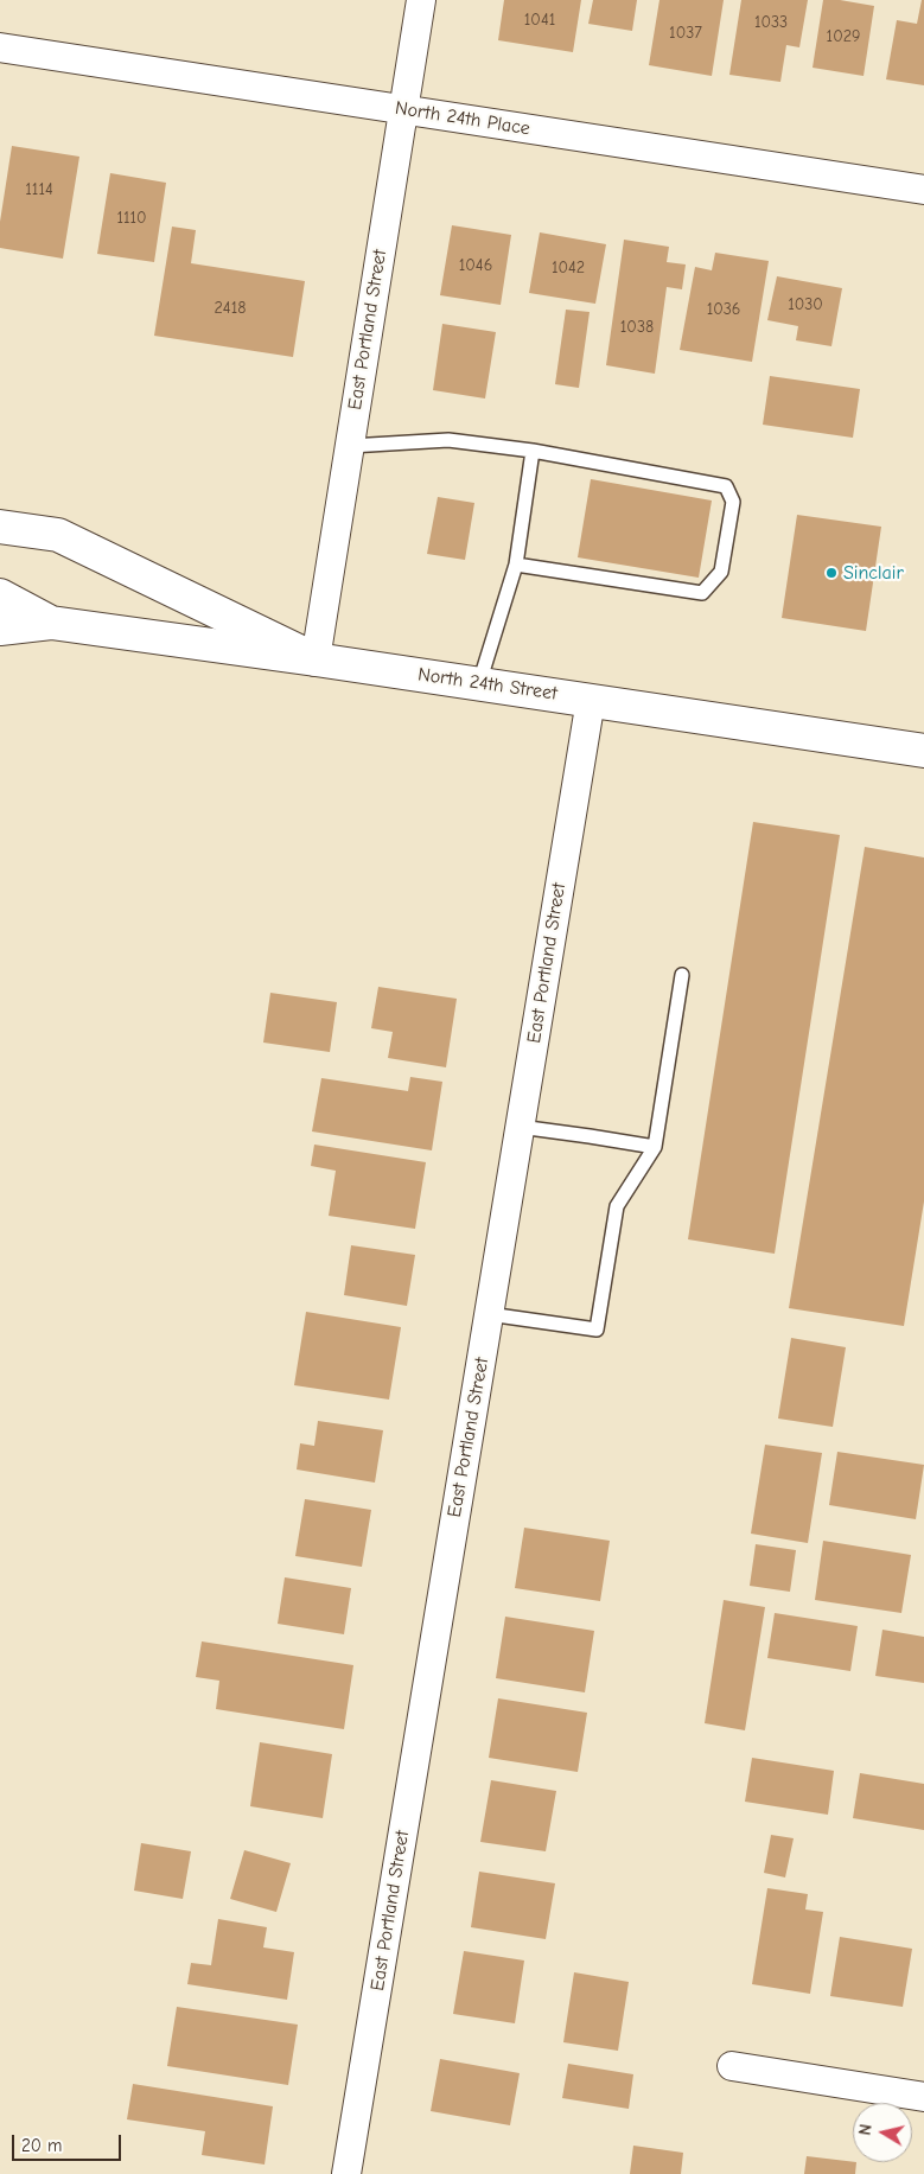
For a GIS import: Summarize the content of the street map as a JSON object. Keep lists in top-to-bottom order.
{
  "streets": {
    "main road": ["North 24th Street"],
    "street": ["North 24th Place", "East Portland Street"]
  },
  "crossings": [
    ["North 24th Place", "East Portland Street"],
    ["East Portland Street", "North 24th Street"]
  ],
  "places": ["Sinclair"],
  "house_numbers": [
    "1041",
    "1033",
    "1037",
    "1029",
    "1114",
    "1110",
    "1046",
    "1042",
    "1030",
    "2418",
    "1036",
    "1038"
  ],
  "scale_bar": "20 m",
  "north": "left"
}
